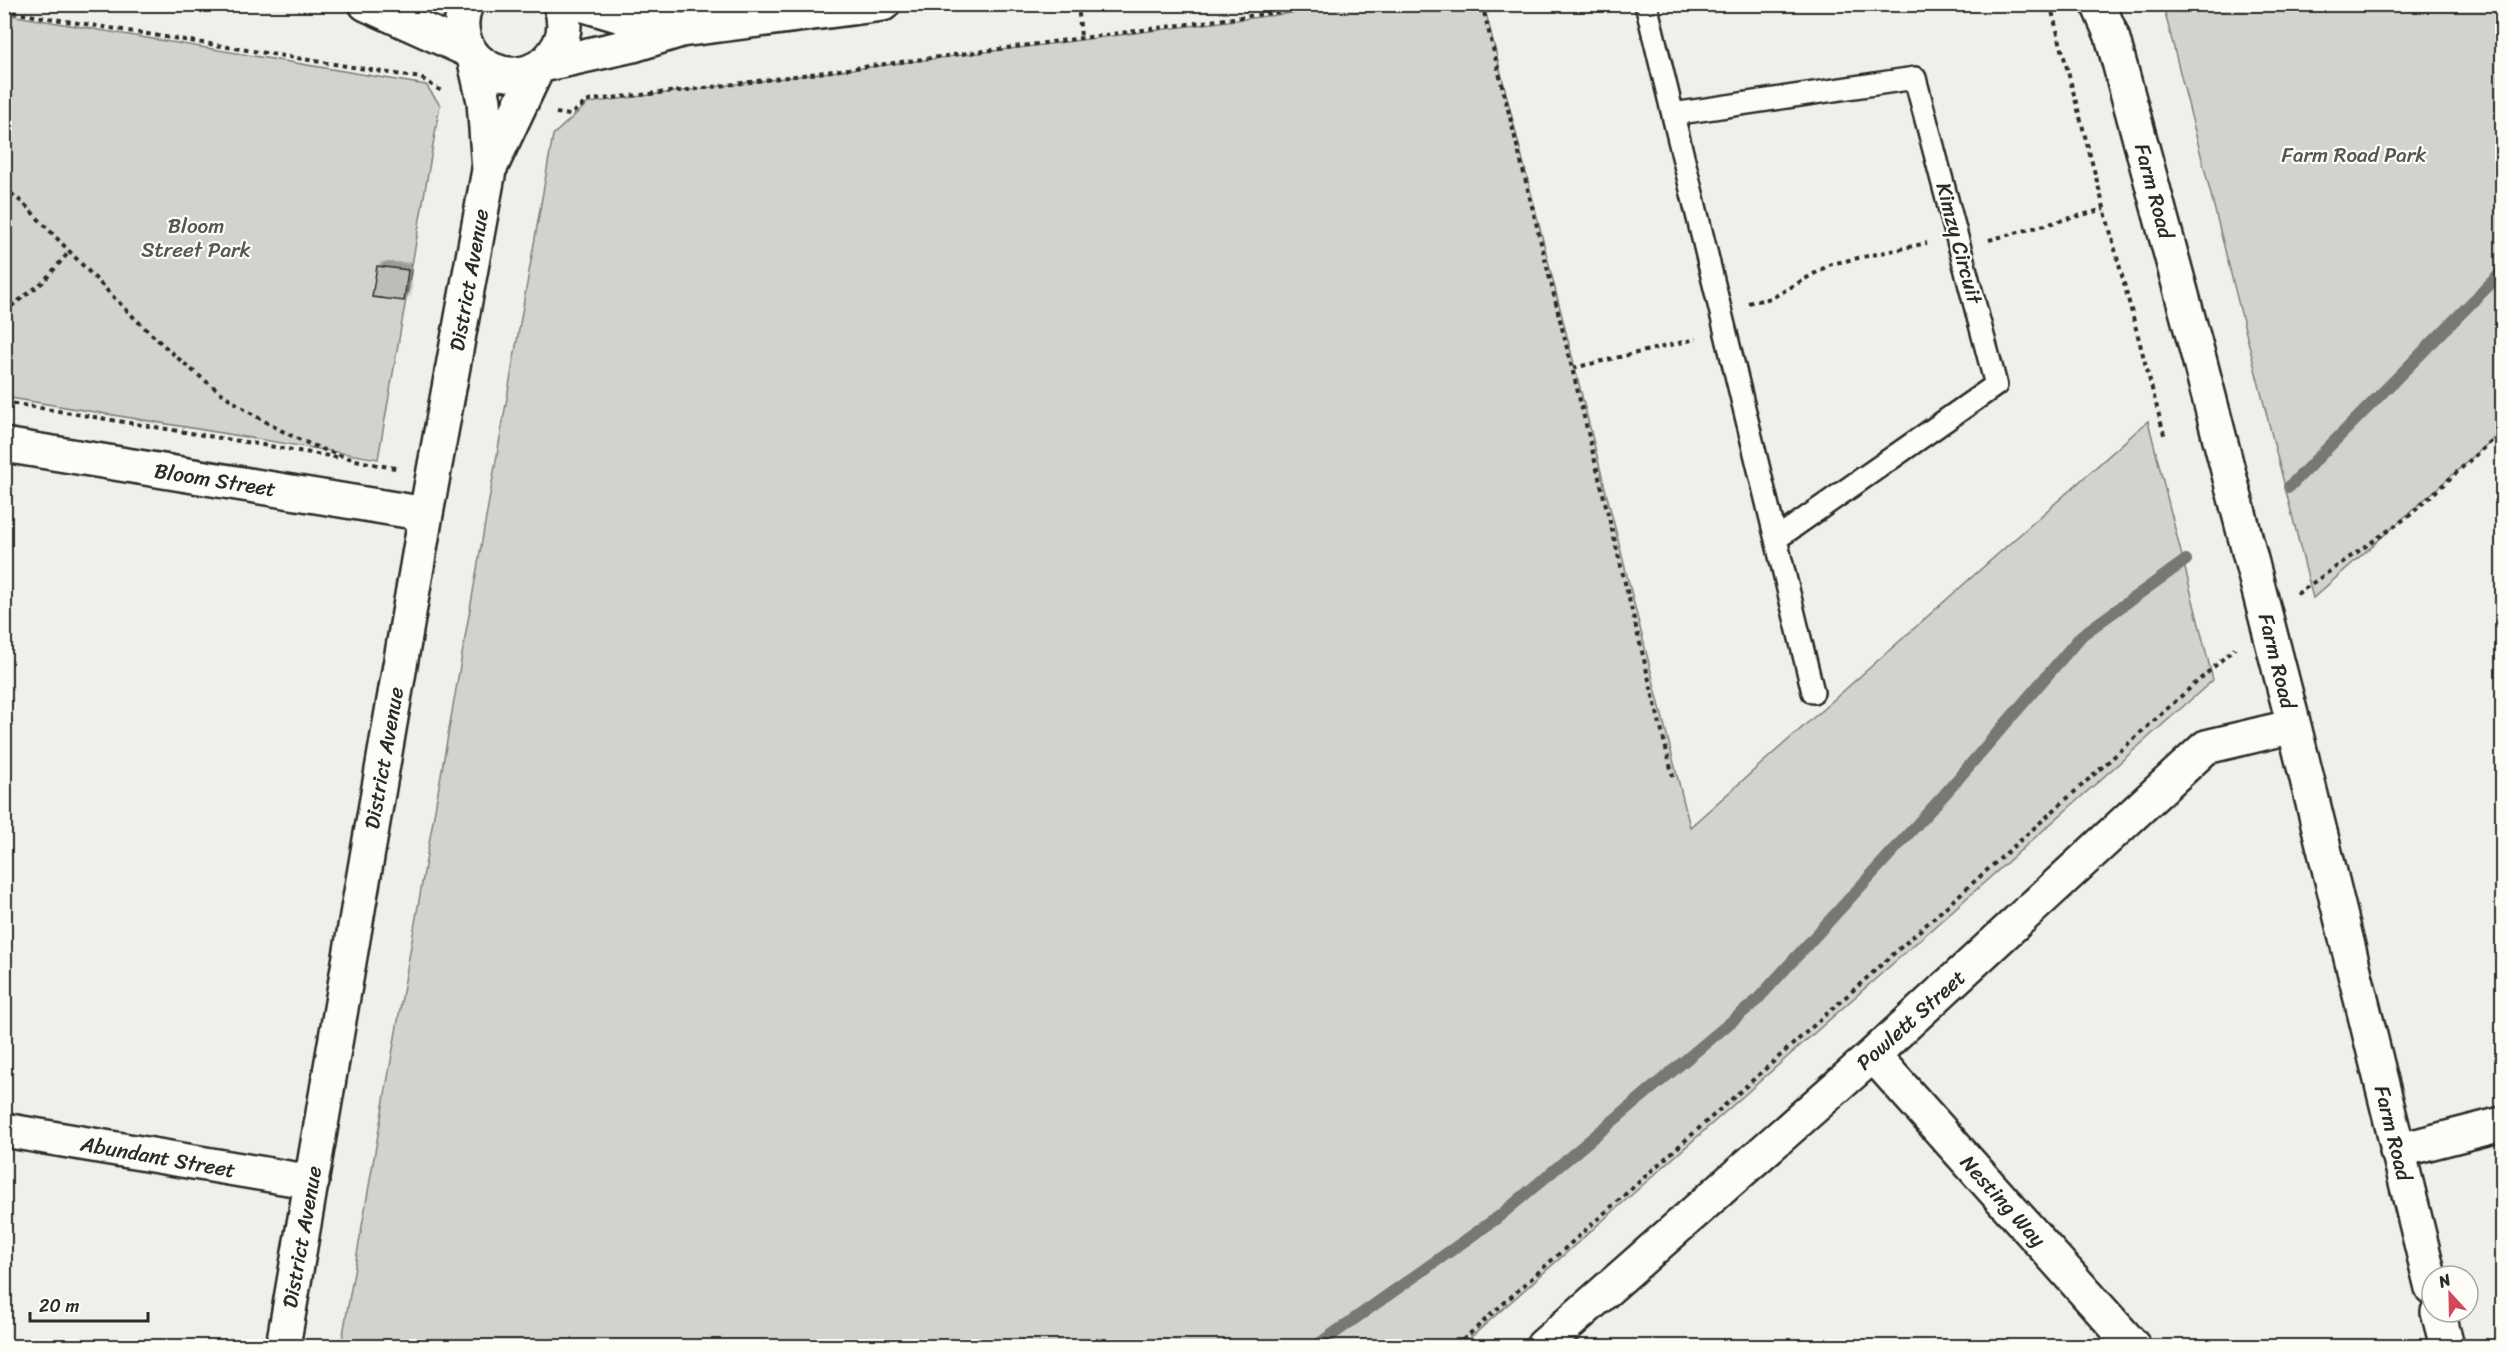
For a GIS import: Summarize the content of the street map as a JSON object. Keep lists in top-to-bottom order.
{
  "streets": {
    "street": [
      "Farm Road",
      "District Avenue",
      "Bloom Street",
      "Powlett Street",
      "Abundant Street",
      "Nesting Way"
    ],
    "lane": ["Kimzy Circuit"]
  },
  "crossings": [
    ["Farm Road", "Powlett Street"],
    ["District Avenue", "Bloom Street"],
    ["District Avenue", "Abundant Street"],
    ["Powlett Street", "Nesting Way"]
  ],
  "parks": ["Farm Road Park", "Bloom Street Park"],
  "scale_bar": "20 m",
  "north": "top"
}
